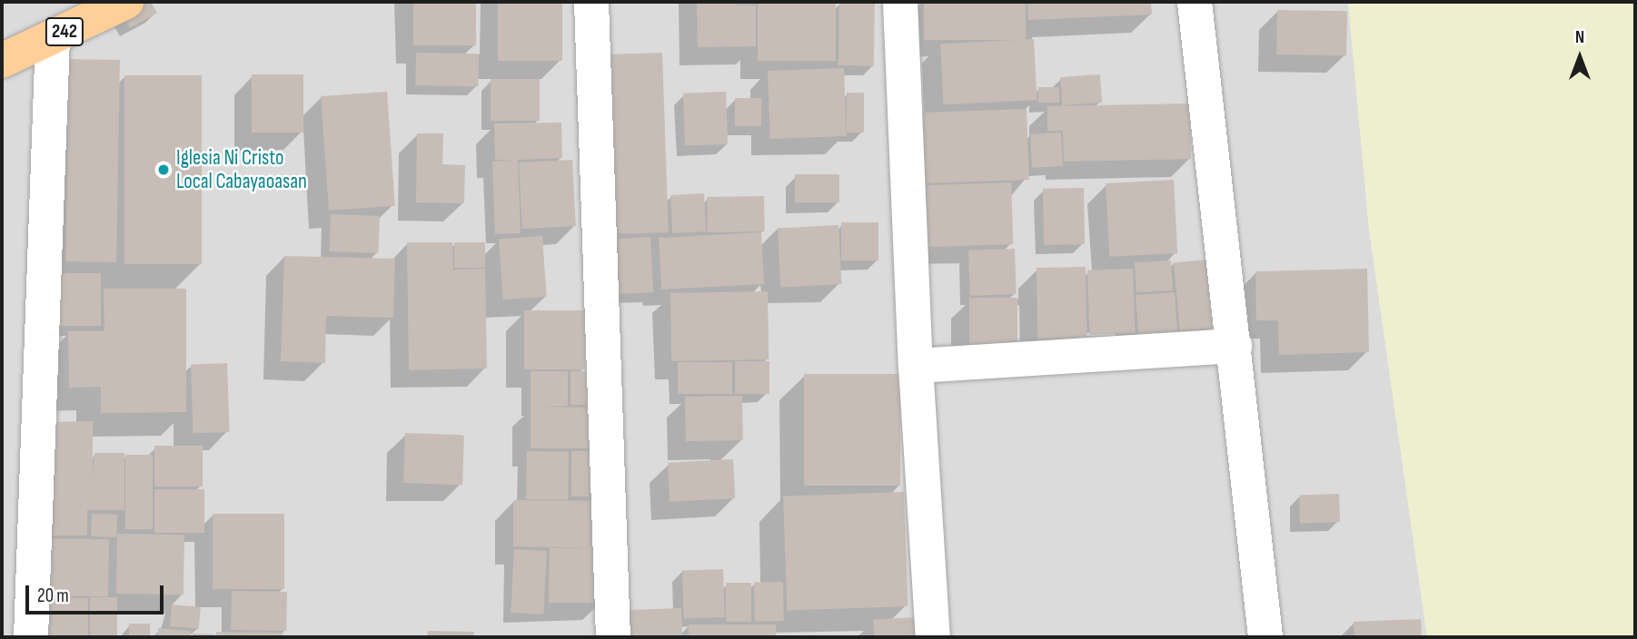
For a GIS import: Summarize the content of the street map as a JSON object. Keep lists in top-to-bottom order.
{
  "streets": {
    "main road": ["242"]
  },
  "places": ["Iglesia Ni Cristo Local Cabayaoasan"],
  "scale_bar": "20 m",
  "north": "top"
}
